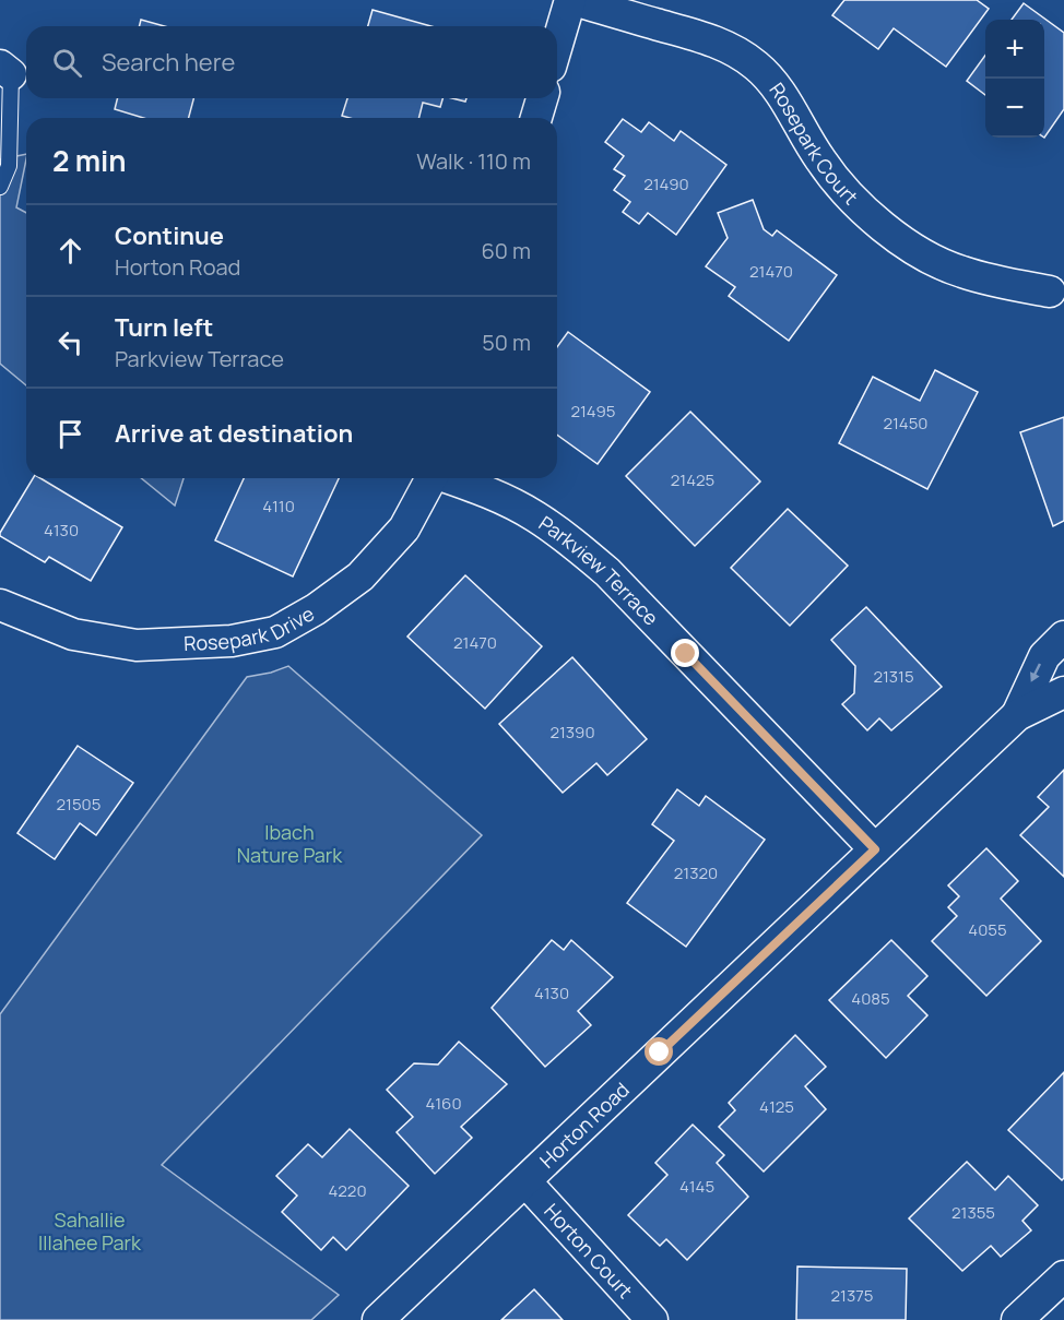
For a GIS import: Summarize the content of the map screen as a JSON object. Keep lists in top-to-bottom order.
{
  "streets": {
    "street": [
      "Rosepark Court",
      "Parkview Terrace",
      "Rosepark Drive",
      "Horton Road",
      "Horton Court"
    ]
  },
  "crossings": [
    ["Parkview Terrace", "Horton Road"],
    ["Horton Road", "Horton Court"]
  ],
  "parks": ["Ibach Nature Park", "Sahallie Illahee Park"],
  "house_numbers": [
    "21490",
    "21470",
    "21495",
    "21450",
    "21425",
    "4110",
    "4130",
    "21470",
    "21315",
    "21390",
    "21505",
    "21320",
    "4055",
    "4130",
    "4085",
    "4160",
    "4125",
    "4145",
    "4220",
    "21355",
    "21375"
  ],
  "page": {
    "map_buttons": ["+", "−"],
    "search": "Search here",
    "heading": ["2 min", "Walk · 110 m"],
    "list": [
      ["Continue", "Horton Road", "60 m"],
      ["Turn left", "Parkview Terrace", "50 m"],
      "Arrive at destination"
    ]
  }
}
